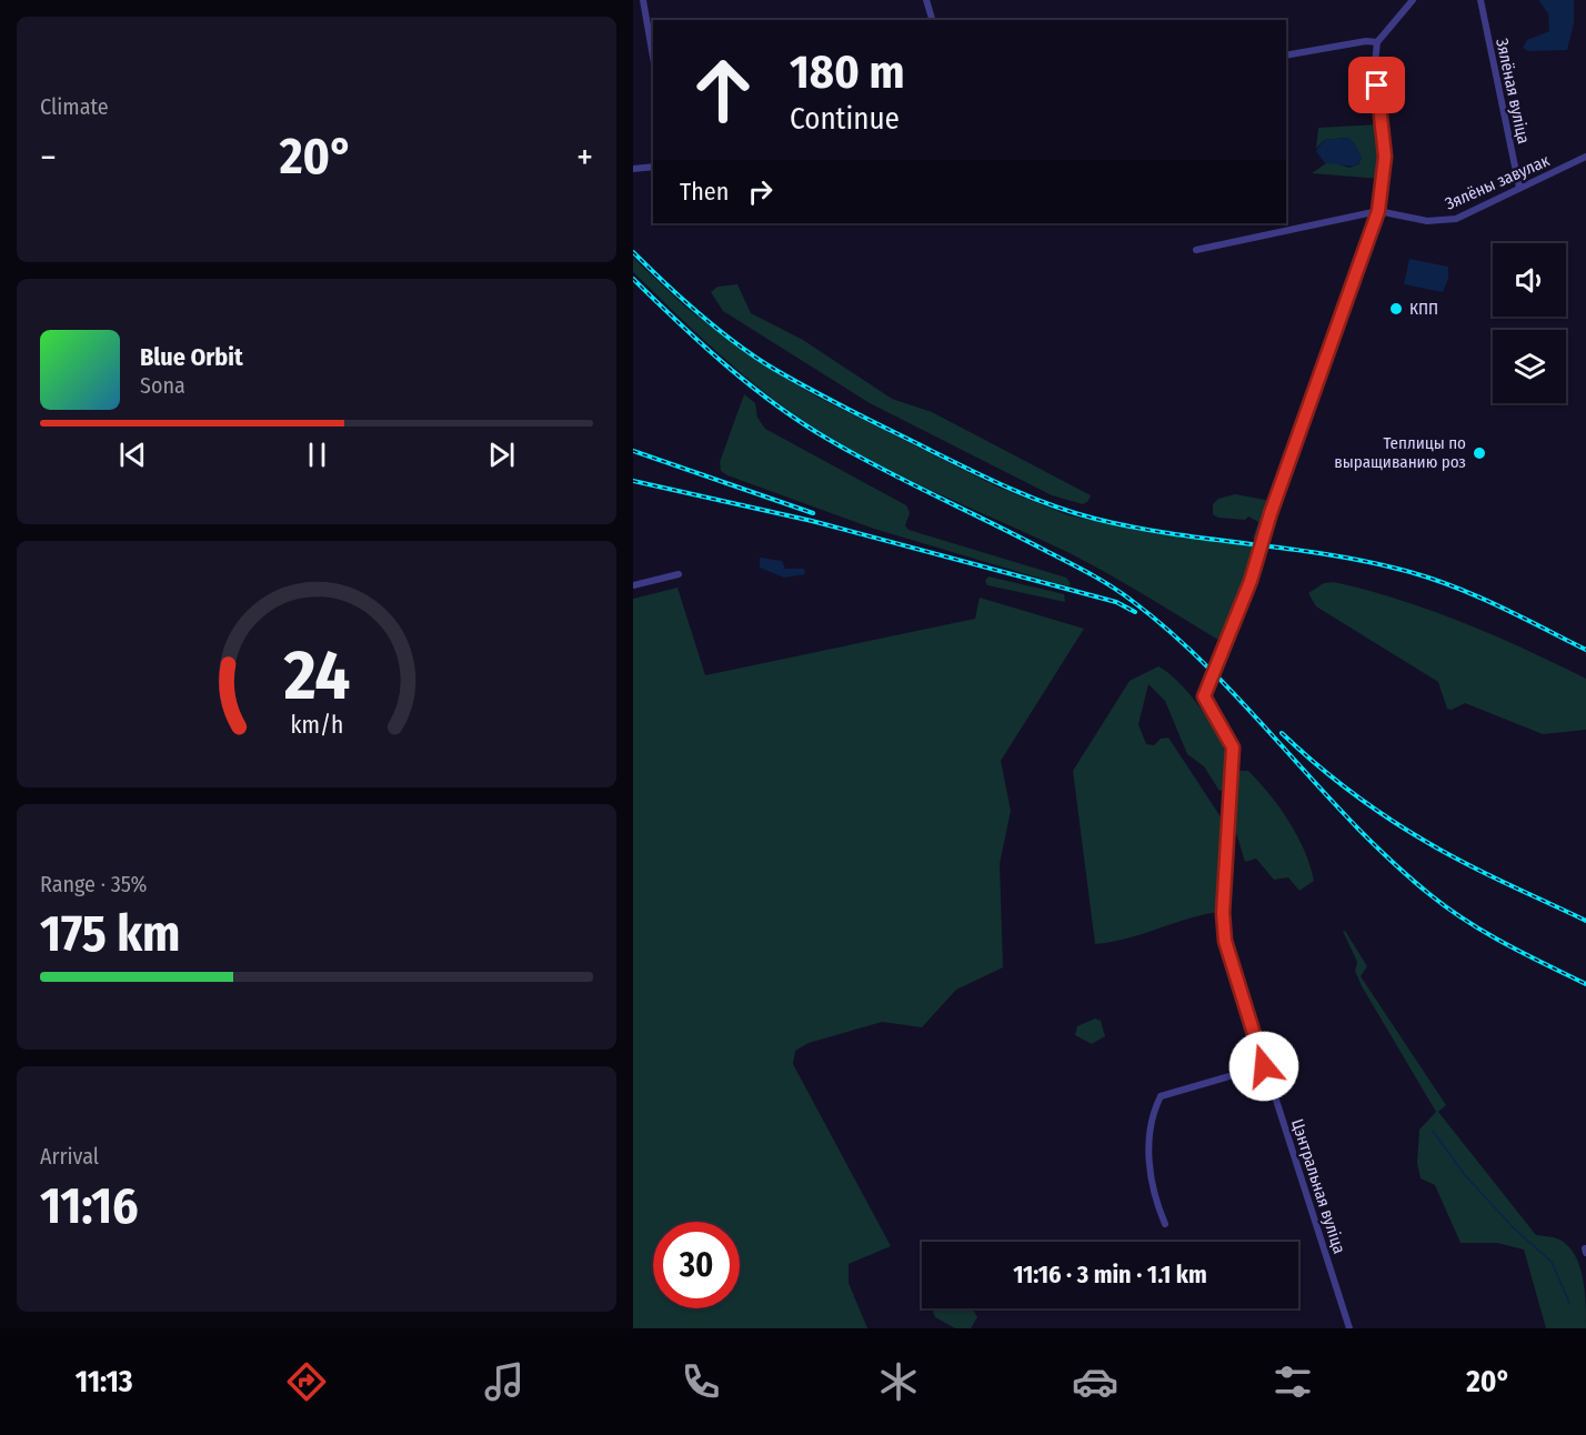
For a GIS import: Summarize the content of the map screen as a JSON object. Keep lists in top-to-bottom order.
{
  "streets": {
    "street": ["Зялёная вуліца", "Зялёны завулак", "Цэнтральная вуліца"]
  },
  "crossings": [
    ["Зялёная вуліца", "Зялёны завулак"],
    ["Зялёны завулак", "Цэнтральная вуліца"]
  ],
  "places": ["КПП", "Теплицы по выращиванию роз"],
  "page": {
    "tile": [
      "Climate",
      ["Range · 35%", "175 km"],
      ["Arrival", "11:16"]
    ],
    "turn": ["180 m", "Continue"],
    "heat": ["−", "20°", "+"],
    "then": "Then",
    "song": ["Blue Orbit", "Sona"],
    "limit": "30",
    "trip": "11:16 · 3 min · 1.1 km",
    "tabs": ["11:13", "20°"],
    "gauge": ["24", "km/h"]
  }
}
